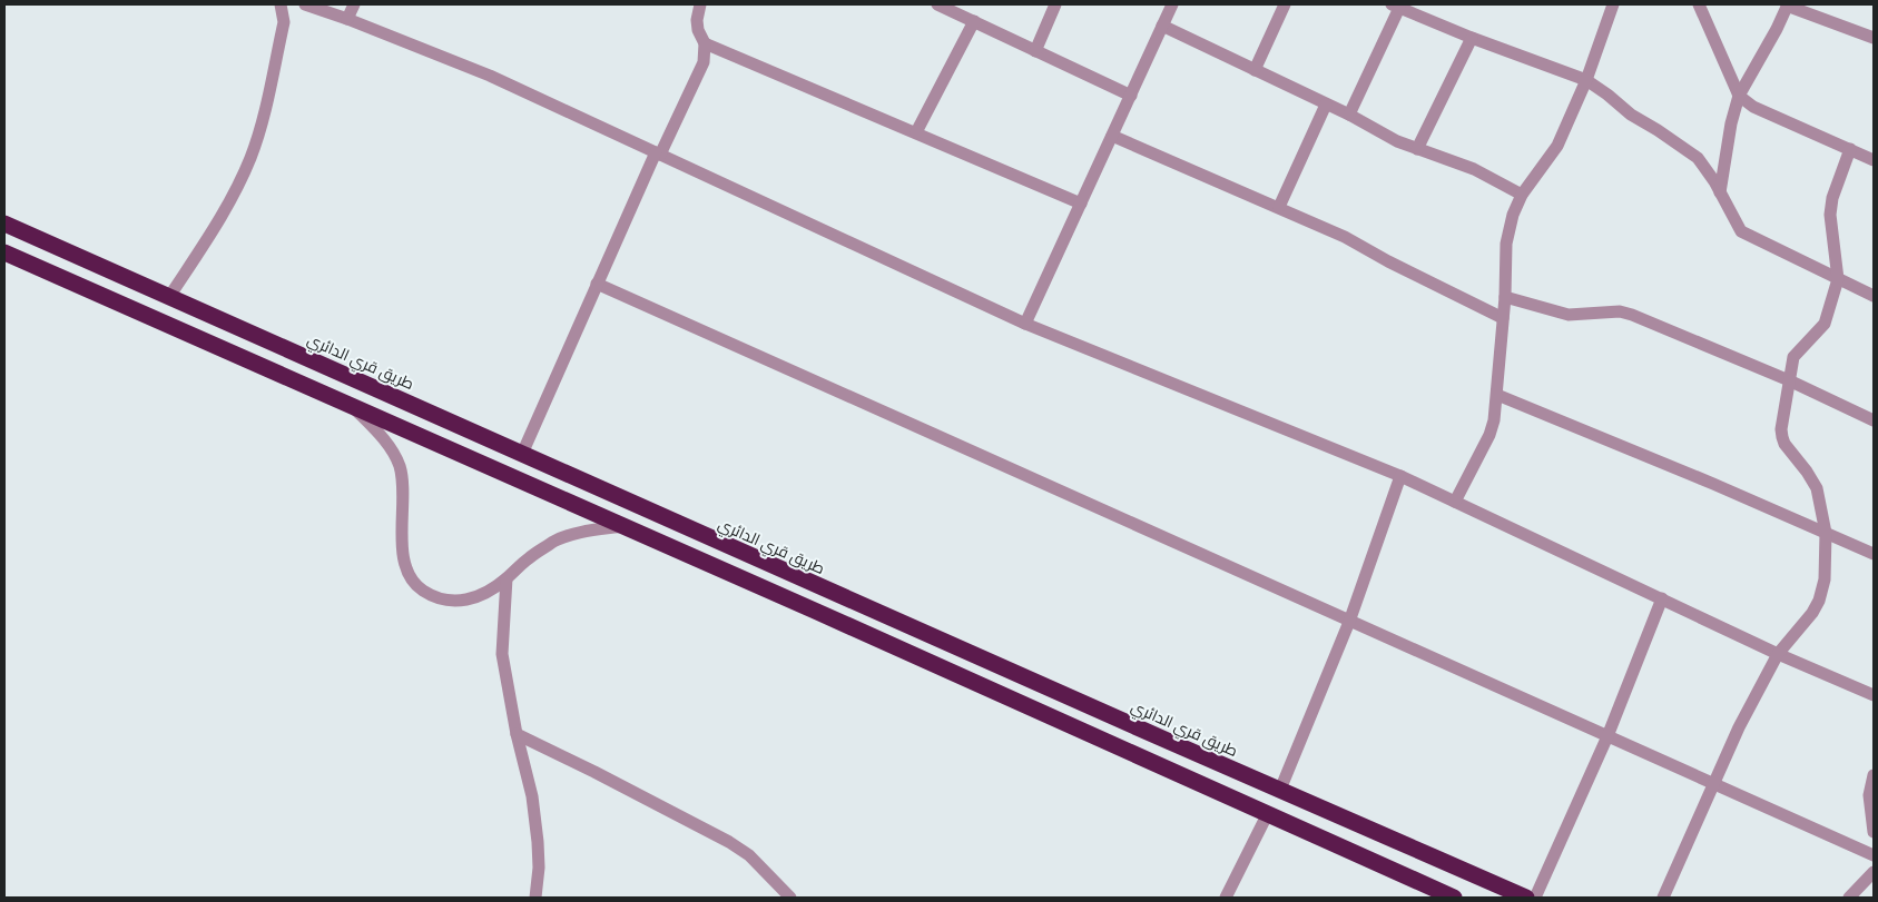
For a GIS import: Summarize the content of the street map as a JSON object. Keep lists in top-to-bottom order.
{
  "streets": {
    "highway": ["طريق قري الدائري"]
  }
}
